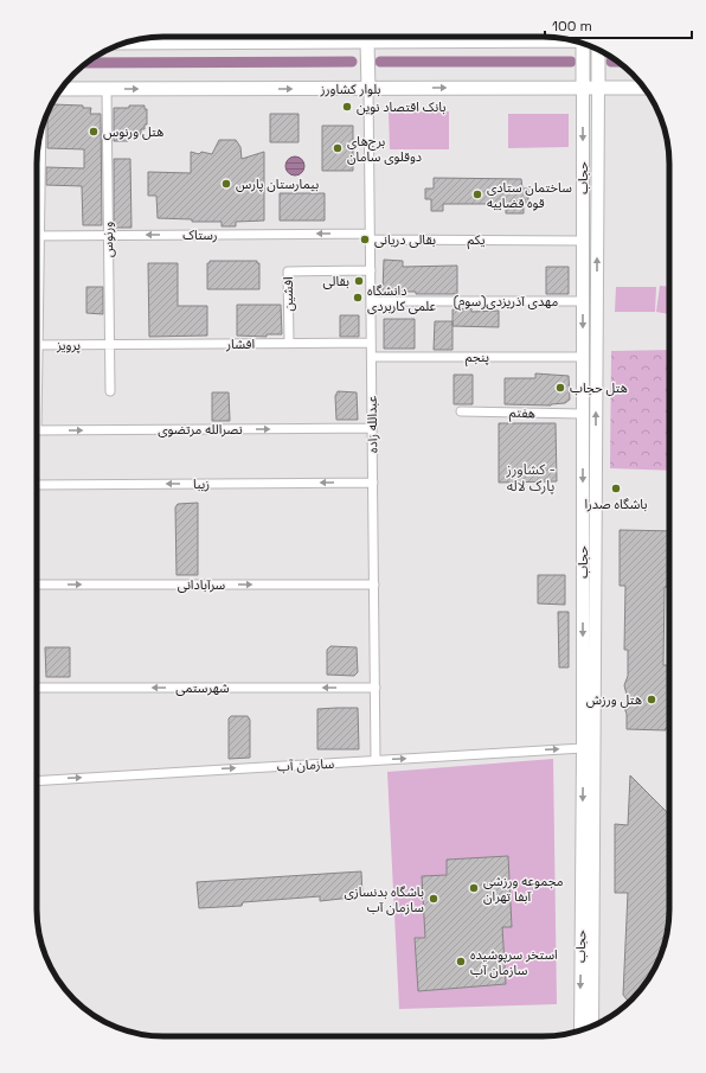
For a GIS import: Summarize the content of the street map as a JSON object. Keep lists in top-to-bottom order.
{
  "streets": {
    "main road": ["بلوار کشاورز", "حجاب"],
    "street": [
      "رستاک",
      "ورنوس",
      "یکم",
      "افشین",
      "مهدی آذریزدی(سوم)",
      "افشار",
      "پرویز",
      "پنجم",
      "هفتم",
      "عبدالله زاده",
      "نصرالله مرتضوی",
      "زیبا",
      "سرآبادانی",
      "شهرستمی",
      "سازمان آب"
    ]
  },
  "crossings": [
    ["بلوار کشاورز", "حجاب"],
    ["بلوار کشاورز", "ورنوس"],
    ["بلوار کشاورز", "عبدالله زاده"],
    ["حجاب", "یکم"],
    ["حجاب", "مهدی آذریزدی(سوم)"],
    ["حجاب", "پنجم"],
    ["حجاب", "هفتم"],
    ["حجاب", "سازمان آب"],
    ["رستاک", "ورنوس"],
    ["رستاک", "یکم"],
    ["رستاک", "عبدالله زاده"],
    ["ورنوس", "افشار"],
    ["ورنوس", "پرویز"],
    ["یکم", "عبدالله زاده"],
    ["افشین", "افشار"],
    ["افشین", "عبدالله زاده"],
    ["مهدی آذریزدی(سوم)", "عبدالله زاده"],
    ["افشار", "پرویز"],
    ["افشار", "عبدالله زاده"],
    ["پنجم", "عبدالله زاده"],
    ["عبدالله زاده", "نصرالله مرتضوی"],
    ["عبدالله زاده", "زیبا"],
    ["عبدالله زاده", "سرآبادانی"],
    ["عبدالله زاده", "شهرستمی"],
    ["عبدالله زاده", "سازمان آب"]
  ],
  "one_way": [
    "رستاک",
    "نصرالله مرتضوی",
    "زیبا",
    "سرآبادانی",
    "شهرستمی",
    "سازمان آب"
  ],
  "districts": ["کشاورز - پارک لاله"],
  "places": [
    "بانک اقتصاد نوین",
    "هتل ورنوس",
    "برج‌های دوقلوی سامان",
    "بیمارستان پارس",
    "ساختمان ستادی قوه قضاییه",
    "بقالی دریانی",
    "بقالی",
    "دانشگاه علمی کاربردی",
    "هتل حجاب",
    "باشگاه صدرا",
    "هتل ورزش",
    "مجموعه ورزشی آبفا تهران",
    "باشگاه بدنسازی سازمان آب",
    "استخر سرپوشیده سازمان آب"
  ],
  "scale_bar": "100 m"
}
